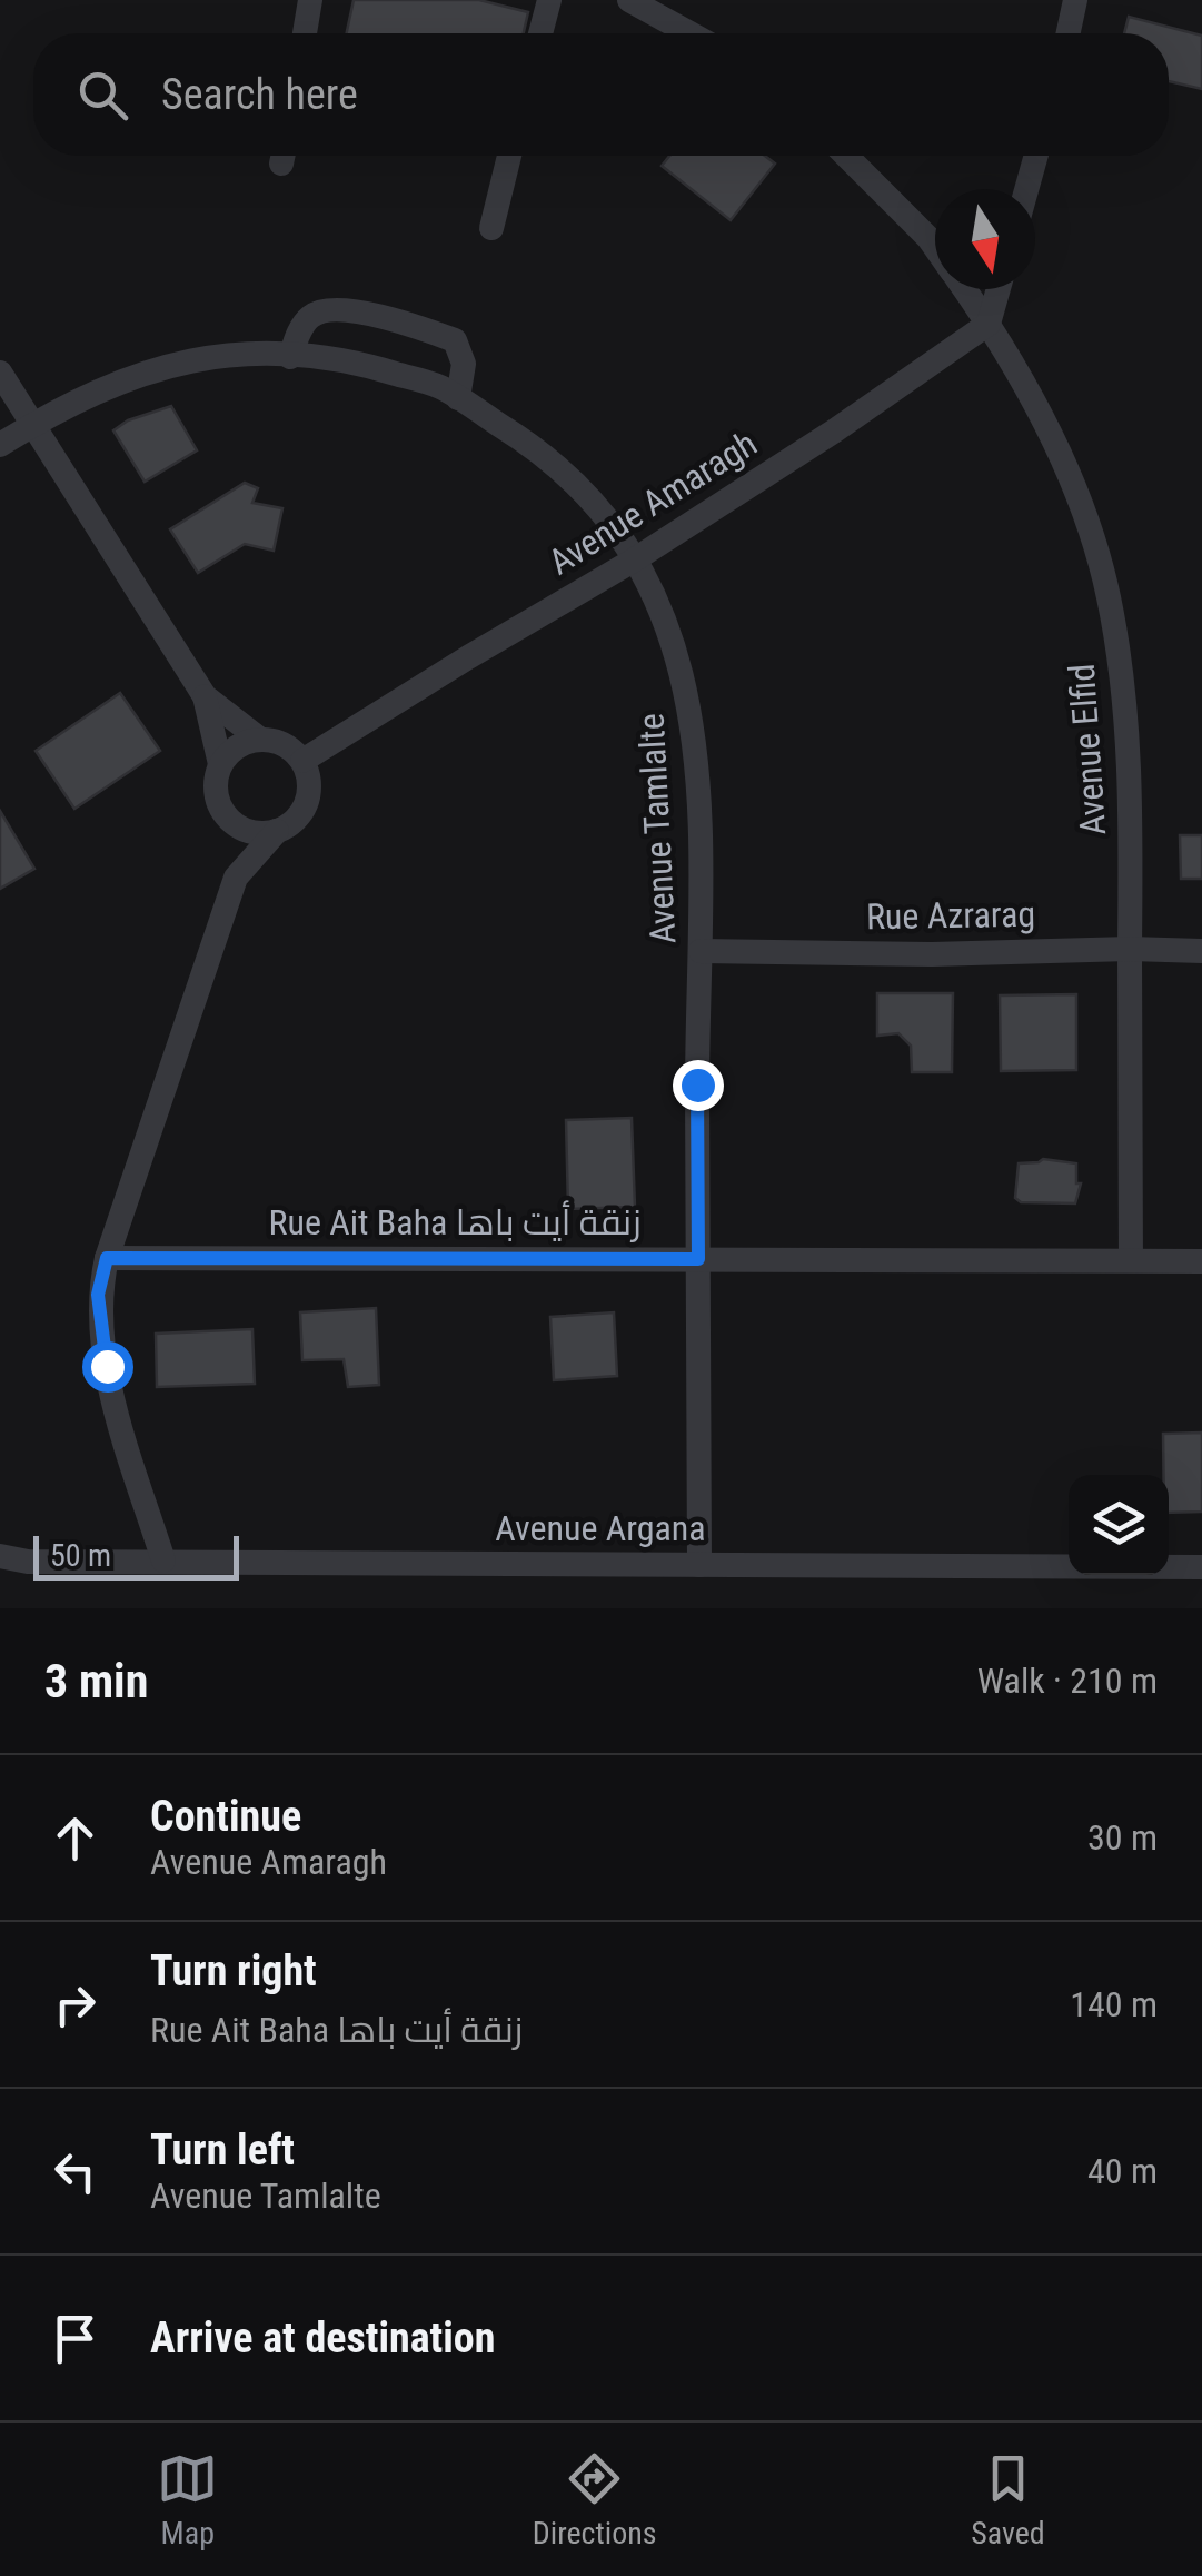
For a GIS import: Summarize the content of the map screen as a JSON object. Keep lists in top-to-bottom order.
{
  "streets": {
    "street": [
      "Avenue Amaragh",
      "Avenue Elfid",
      "Avenue Tamlalte",
      "Rue Azrarag",
      "Rue Ait Baha زنقة أيت باها",
      "Avenue Argana"
    ]
  },
  "crossings": [
    ["Avenue Amaragh", "Avenue Elfid"],
    ["Avenue Amaragh", "Avenue Tamlalte"],
    ["Avenue Elfid", "Rue Azrarag"],
    ["Avenue Elfid", "Rue Ait Baha زنقة أيت باها"],
    ["Avenue Tamlalte", "Rue Azrarag"],
    ["Avenue Tamlalte", "Rue Ait Baha زنقة أيت باها"],
    ["Avenue Tamlalte", "Avenue Argana"]
  ],
  "scale_bar": "50 m",
  "north": "bottom",
  "page": {
    "search": "Search here",
    "scale": "50 m",
    "heading": ["3 min", "Walk · 210 m"],
    "list": [
      ["Continue", "Avenue Amaragh", "30 m"],
      ["Turn right", "Rue Ait Baha زنقة أيت باها", "140 m"],
      ["Turn left", "Avenue Tamlalte", "40 m"],
      "Arrive at destination"
    ],
    "nav": ["Map", "Directions", "Saved"]
  }
}
